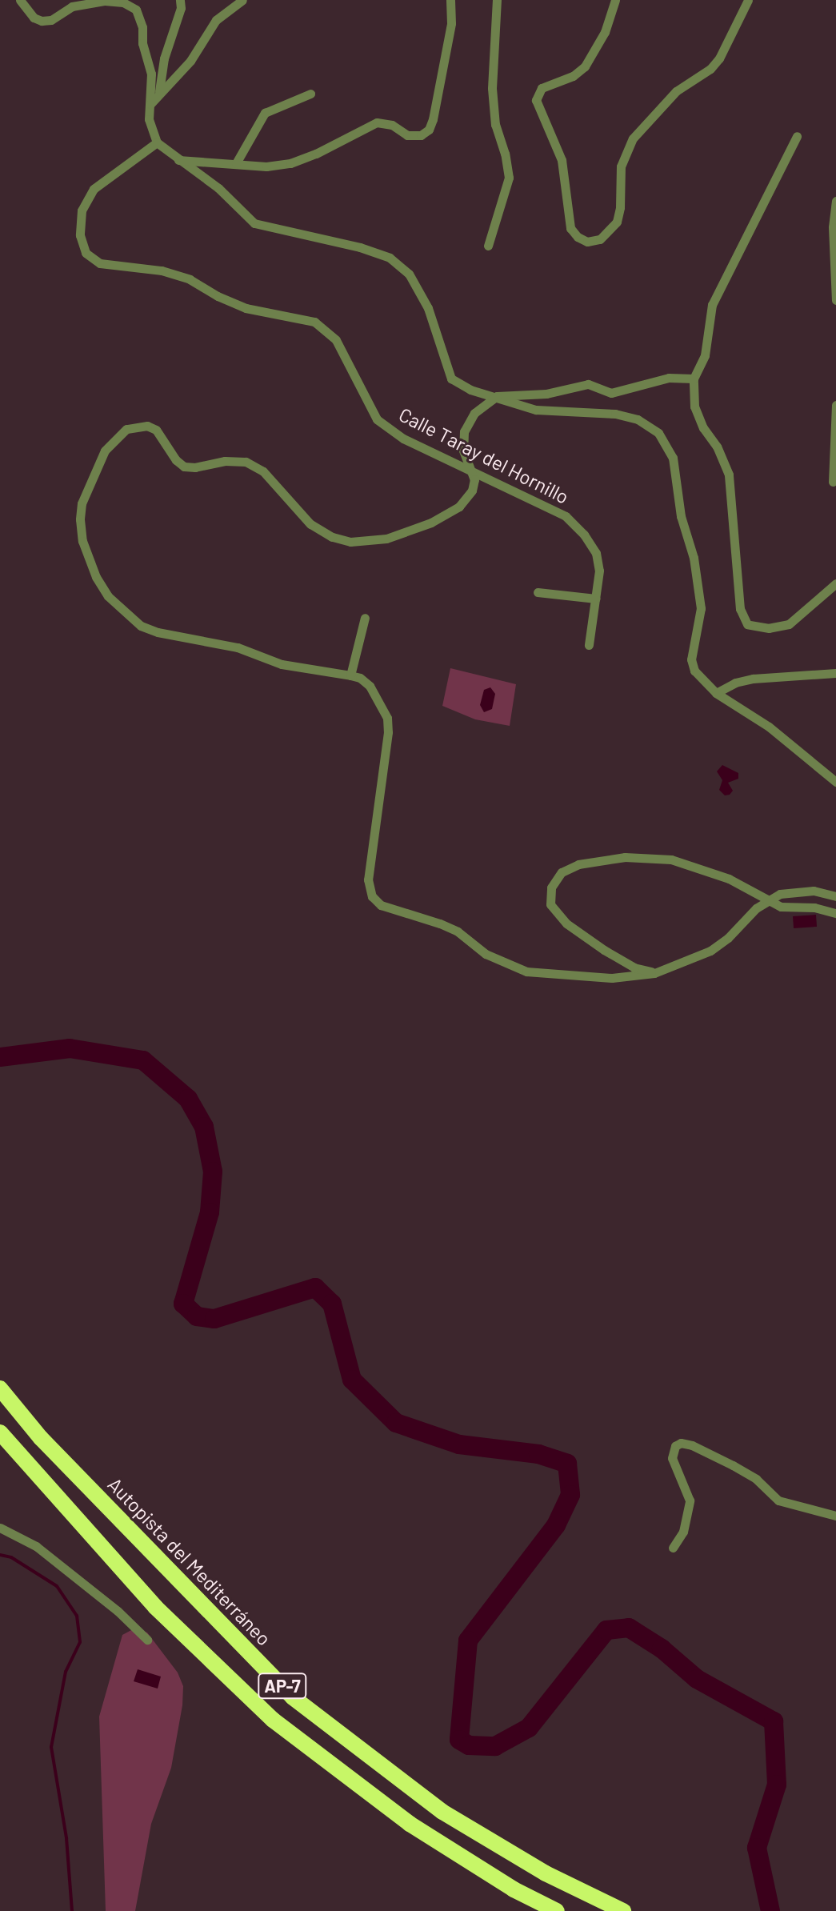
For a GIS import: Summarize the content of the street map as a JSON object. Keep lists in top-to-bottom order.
{
  "streets": {
    "highway": ["Autopista del Mediterráneo", "AP-7"],
    "street": ["Calle Taray del Hornillo"]
  }
}
